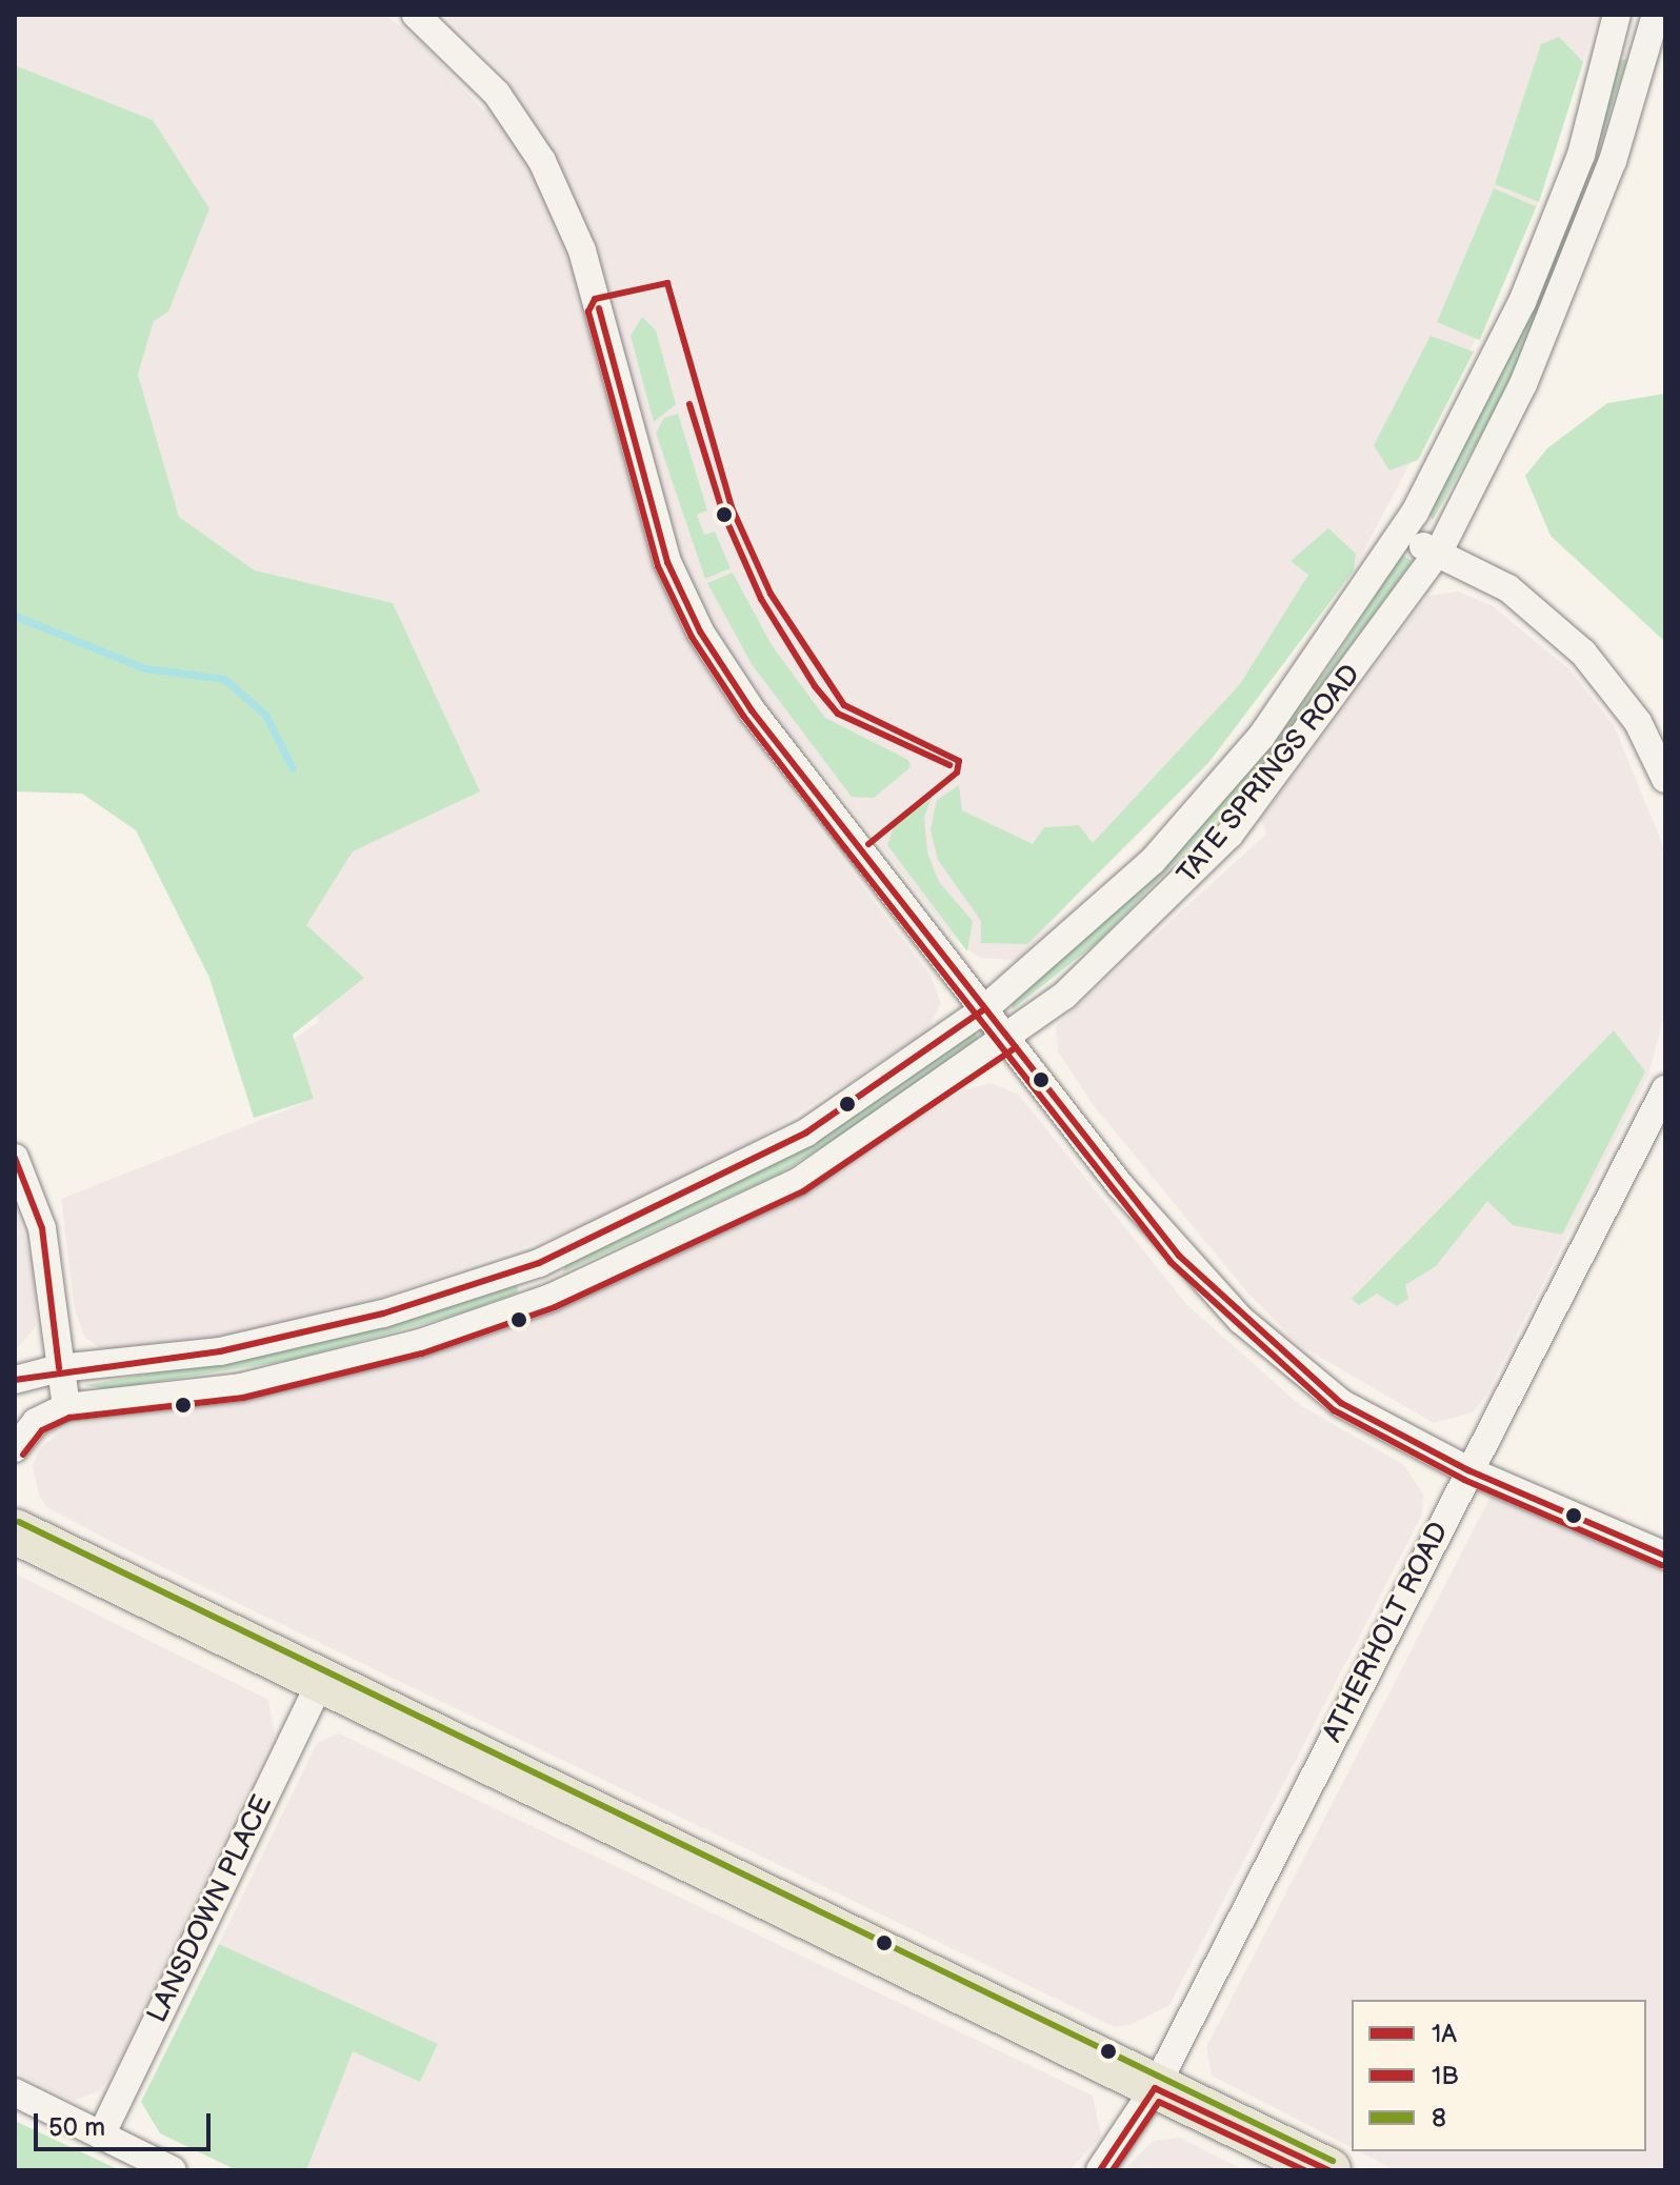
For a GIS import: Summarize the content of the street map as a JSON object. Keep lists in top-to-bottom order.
{
  "streets": {
    "street": ["TATE SPRINGS ROAD", "ATHERHOLT ROAD", "LANSDOWN PLACE"]
  },
  "lines": ["transit line 1B", "transit line 1A", "transit line 8"],
  "legend": ["1A", "1B", "8"],
  "scale_bar": "50 m"
}
